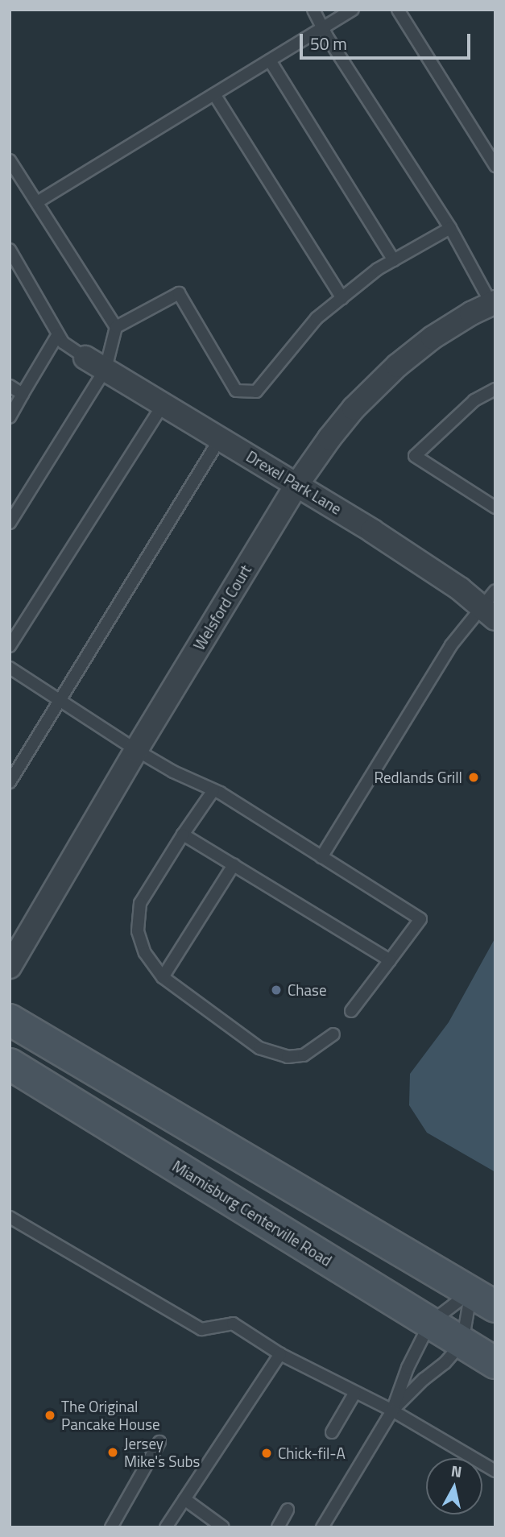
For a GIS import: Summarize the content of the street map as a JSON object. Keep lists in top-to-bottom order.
{
  "streets": {
    "main road": ["Miamisburg Centerville Road"],
    "street": ["Drexel Park Lane", "Welsford Court"]
  },
  "crossings": [
    ["Drexel Park Lane", "Welsford Court"]
  ],
  "places": [
    "Redlands Grill",
    "Chase",
    "The Original Pancake House",
    "Jersey Mike's Subs",
    "Chick-fil-A"
  ],
  "scale_bar": "50 m",
  "north": "top"
}
